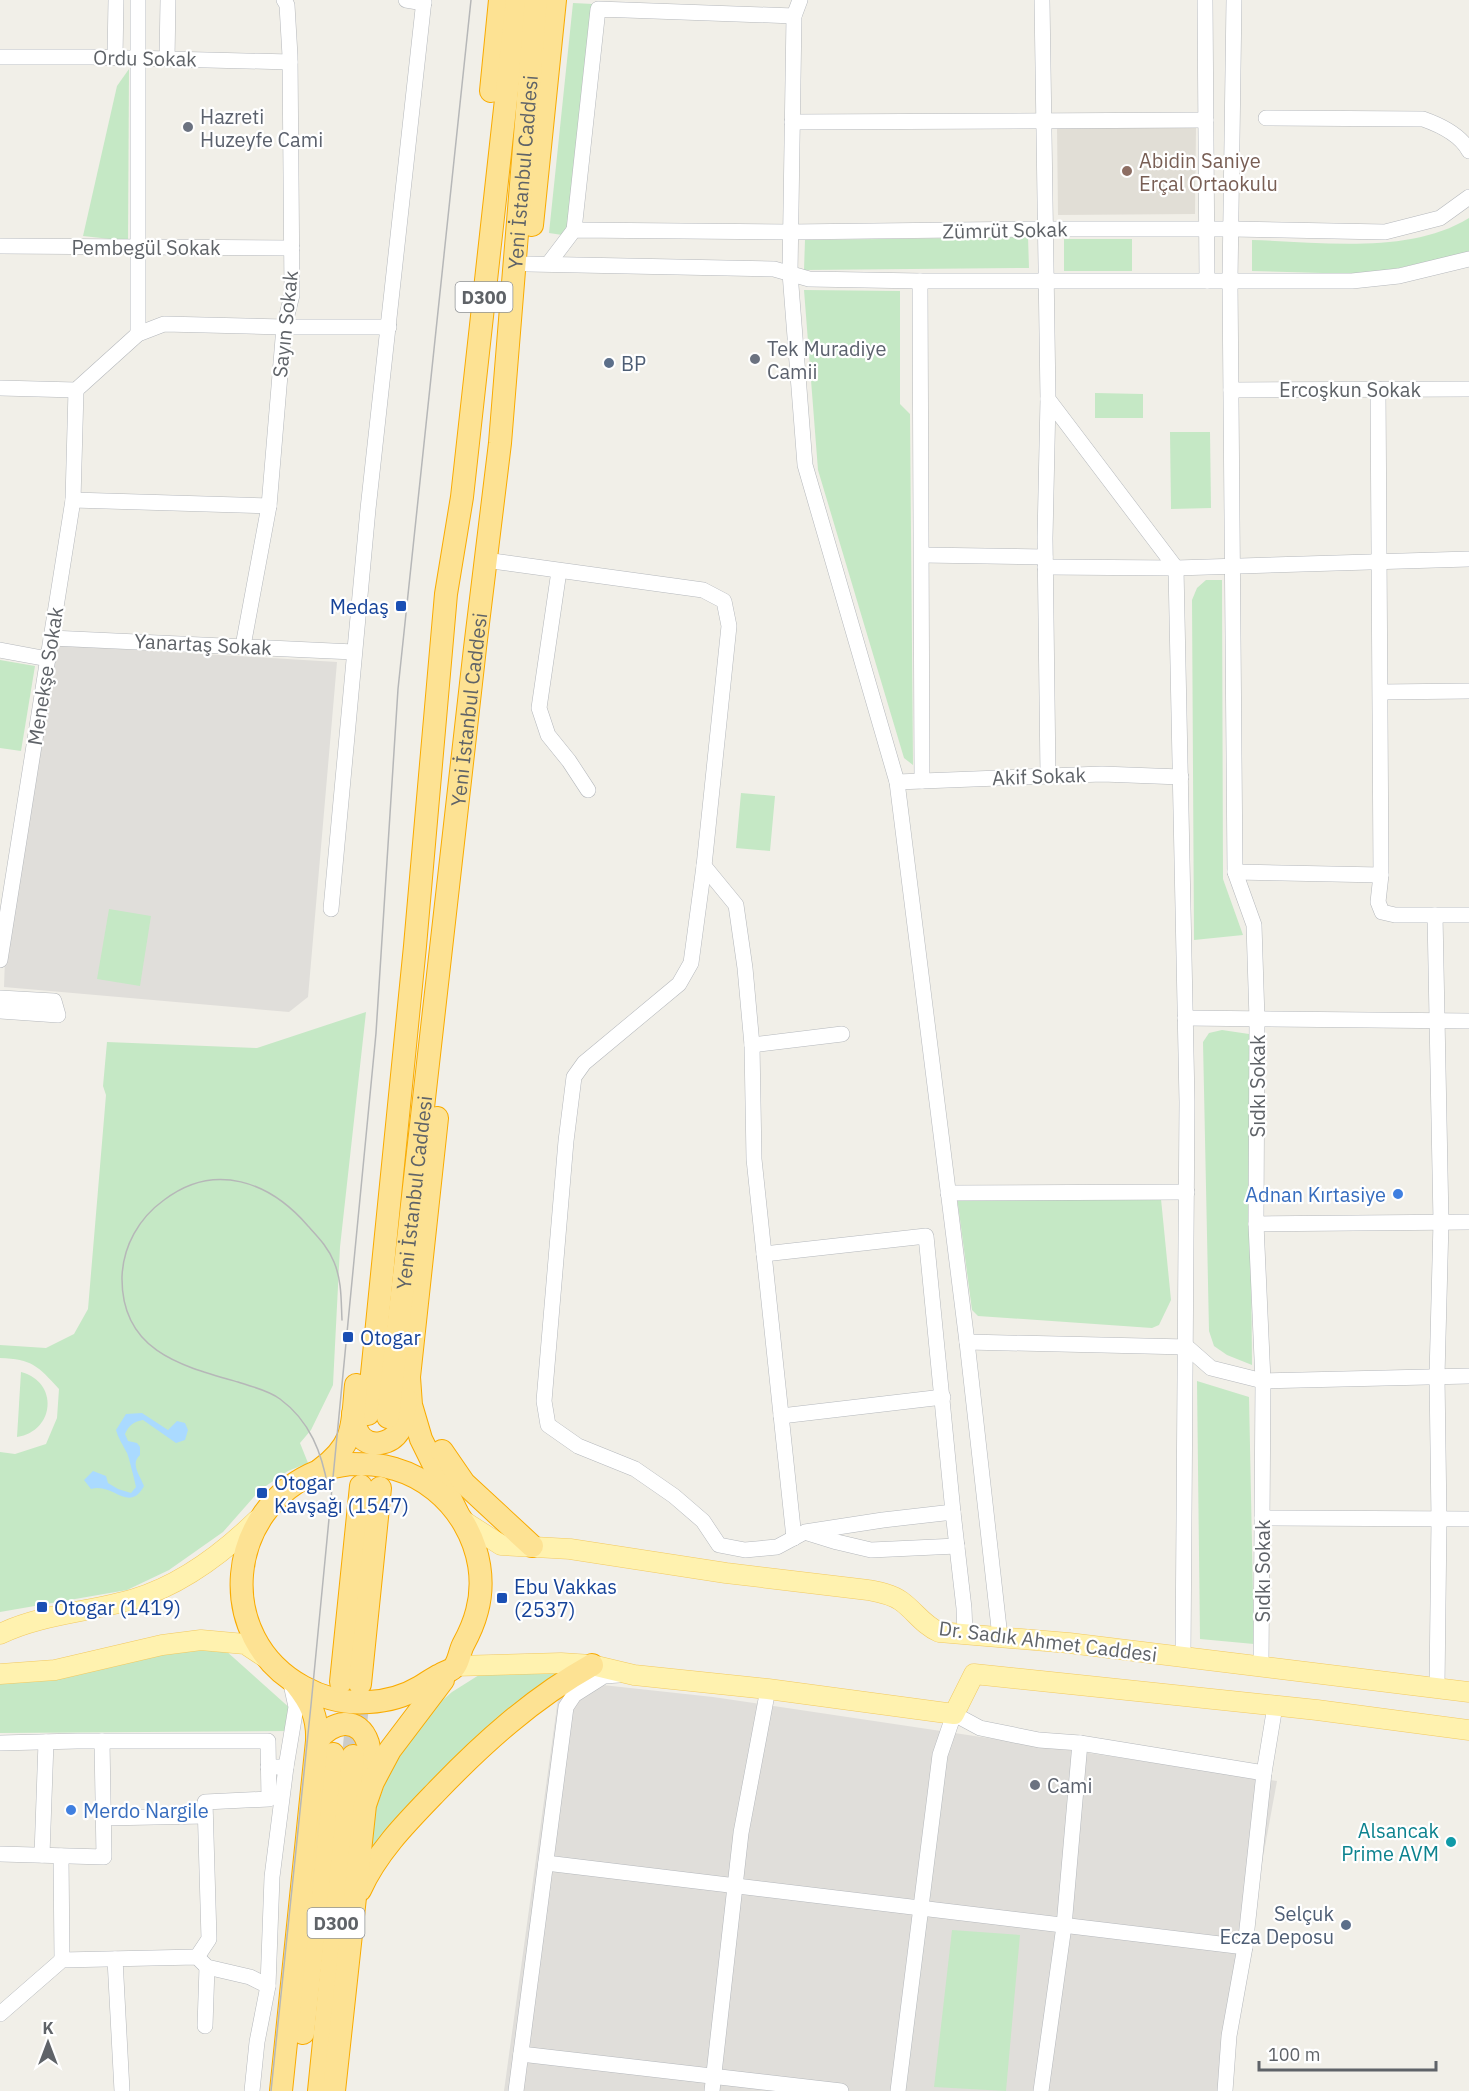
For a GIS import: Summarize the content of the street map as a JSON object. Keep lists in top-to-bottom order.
{
  "streets": {
    "highway": ["Yeni İstanbul Caddesi", "D300"],
    "main road": ["Dr. Sadık Ahmet Caddesi"],
    "street": [
      "Ordu Sokak",
      "Zümrüt Sokak",
      "Pembegül Sokak",
      "Sayın Sokak",
      "Ercoşkun Sokak",
      "Yanartaş Sokak",
      "Menekşe Sokak",
      "Akif Sokak",
      "Sıdkı Sokak"
    ]
  },
  "crossings": [
    ["Ordu Sokak", "Sayın Sokak"],
    ["Zümrüt Sokak", "Sıdkı Sokak"],
    ["Pembegül Sokak", "Sayın Sokak"],
    ["Sayın Sokak", "Yanartaş Sokak"],
    ["Ercoşkun Sokak", "Sıdkı Sokak"],
    ["Yanartaş Sokak", "Menekşe Sokak"],
    ["Sıdkı Sokak", "Dr. Sadık Ahmet Caddesi"]
  ],
  "places": {
    "other": [
      "Hazreti Huzeyfe Cami",
      "Abidin Saniye Erçal Ortaokulu",
      "Tek Muradiye Camii",
      "BP",
      "Adnan Kırtasiye",
      "Cami",
      "Merdo Nargile",
      "Alsancak Prime AVM",
      "Selçuk Ecza Deposu"
    ],
    "transit": [
      "Medaş",
      "Otogar",
      "Otogar Kavşağı (1547)",
      "Ebu Vakkas (2537)",
      "Otogar (1419)"
    ]
  },
  "scale_bar": "100 m",
  "north": "top"
}
